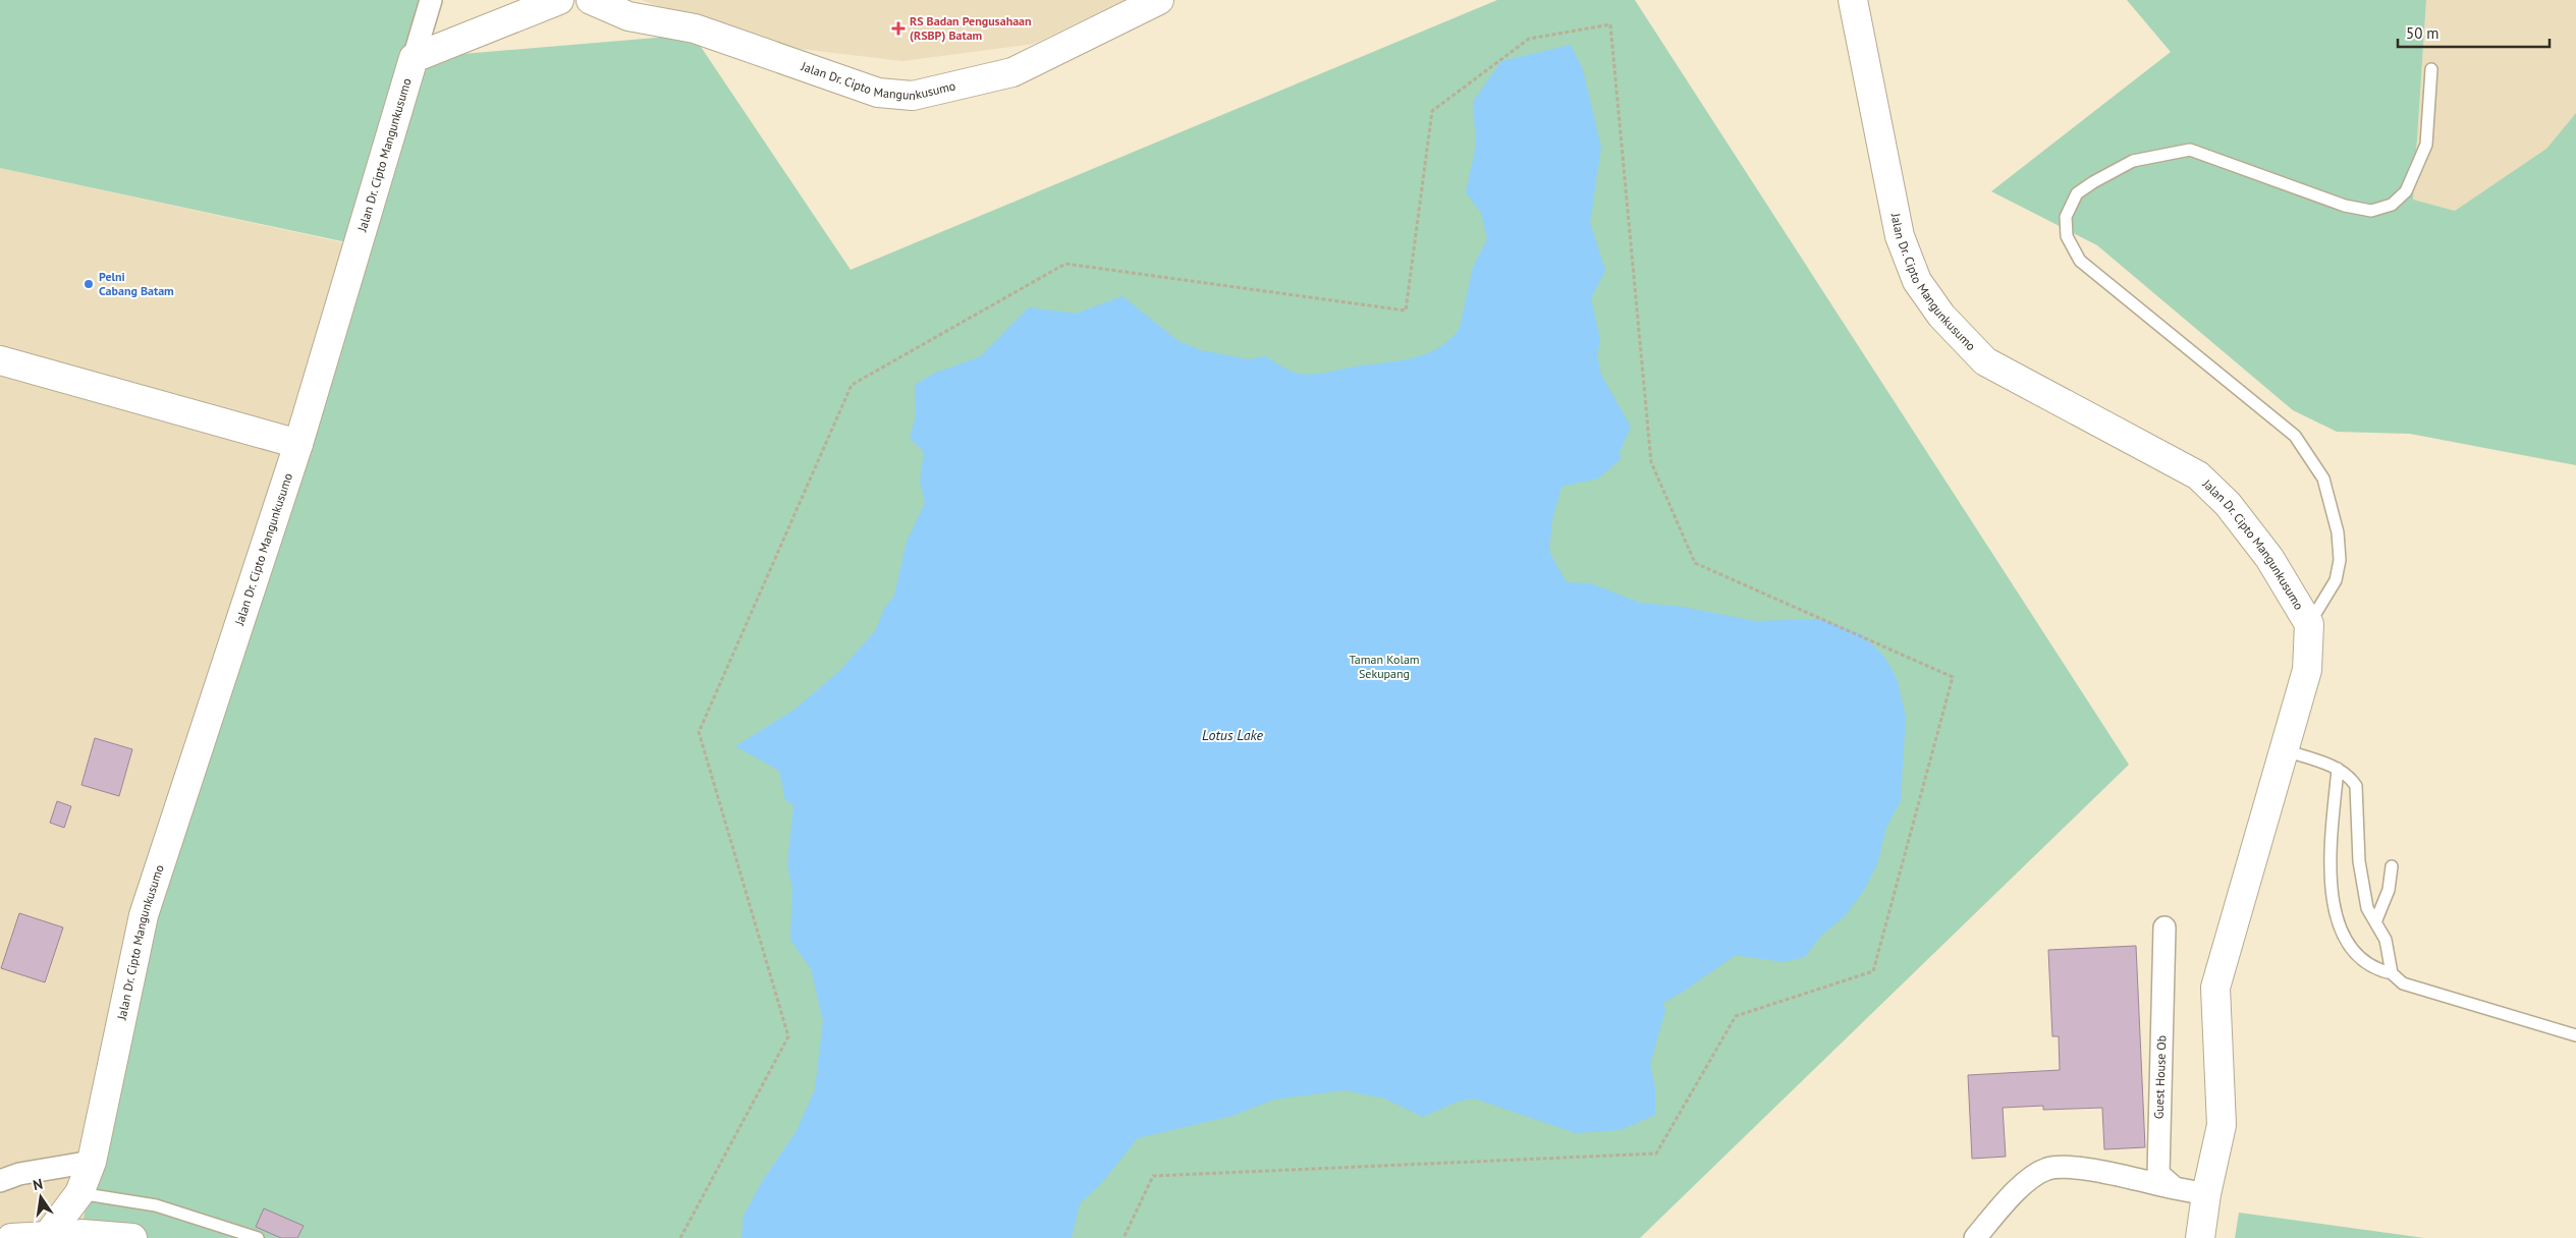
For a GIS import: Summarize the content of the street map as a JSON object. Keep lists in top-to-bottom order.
{
  "streets": {
    "main road": ["Jalan Dr. Cipto Mangunkusumo"],
    "street": ["Guest House Ob"]
  },
  "water": ["Lotus Lake"],
  "parks": ["Taman Kolam Sekupang"],
  "places": {
    "health": ["RS Badan Pengusahaan (RSBP) Batam"],
    "other": ["Pelni Cabang Batam"]
  },
  "scale_bar": "50 m",
  "north": "top"
}
